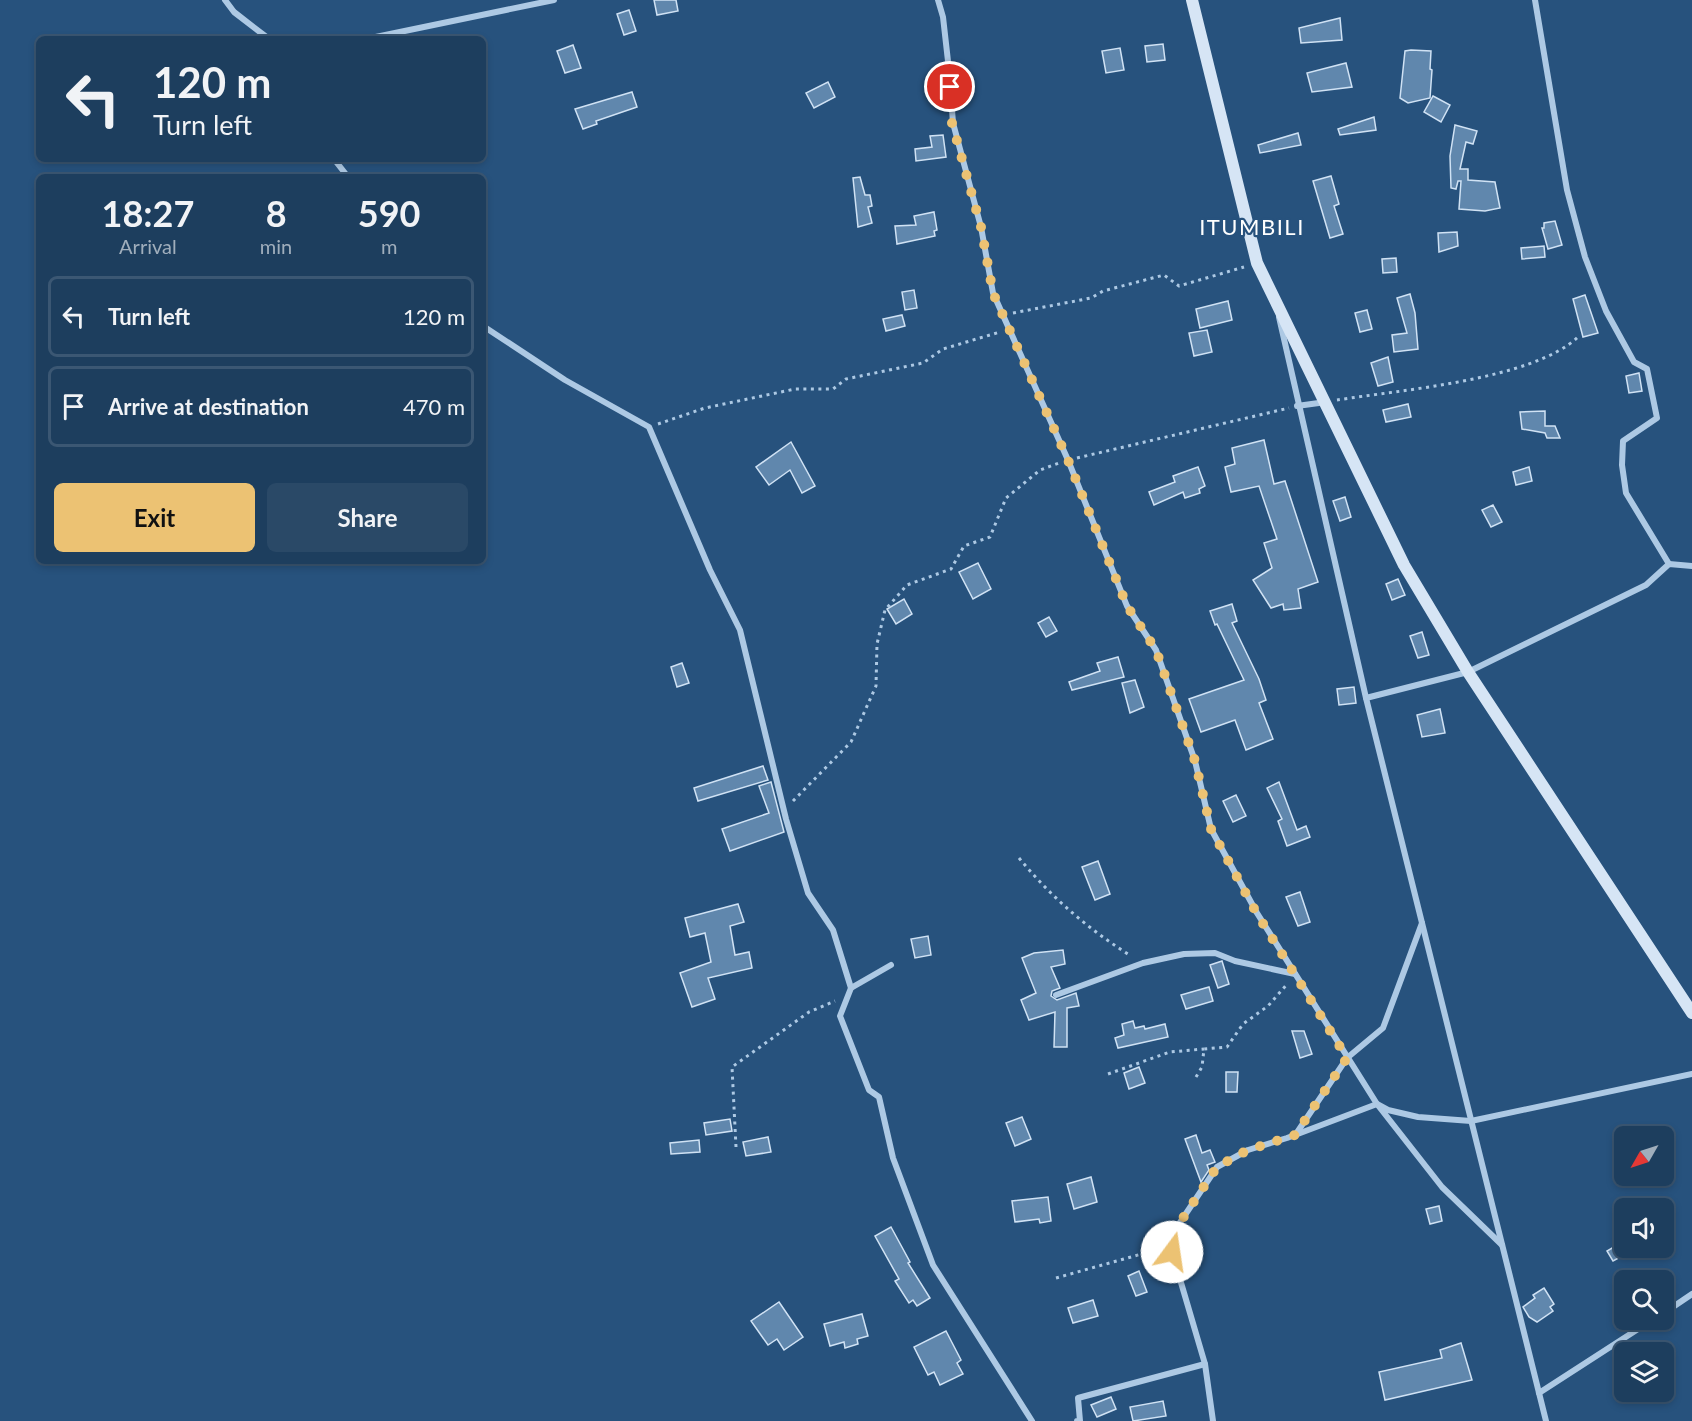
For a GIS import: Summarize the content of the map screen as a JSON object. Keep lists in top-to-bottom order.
{
  "districts": ["ITUMBILI"],
  "north": "bottom left",
  "page": {
    "turn": ["120 m", "Turn left"],
    "eta": [
      "18:27",
      "Arrival",
      "8",
      "min",
      "590",
      "m"
    ],
    "list": [
      {
        "name": "Turn left",
        "value": "120 m"
      },
      {
        "name": "Arrive at destination",
        "value": "470 m"
      }
    ],
    "buttons": ["Exit", "Share"]
  }
}
